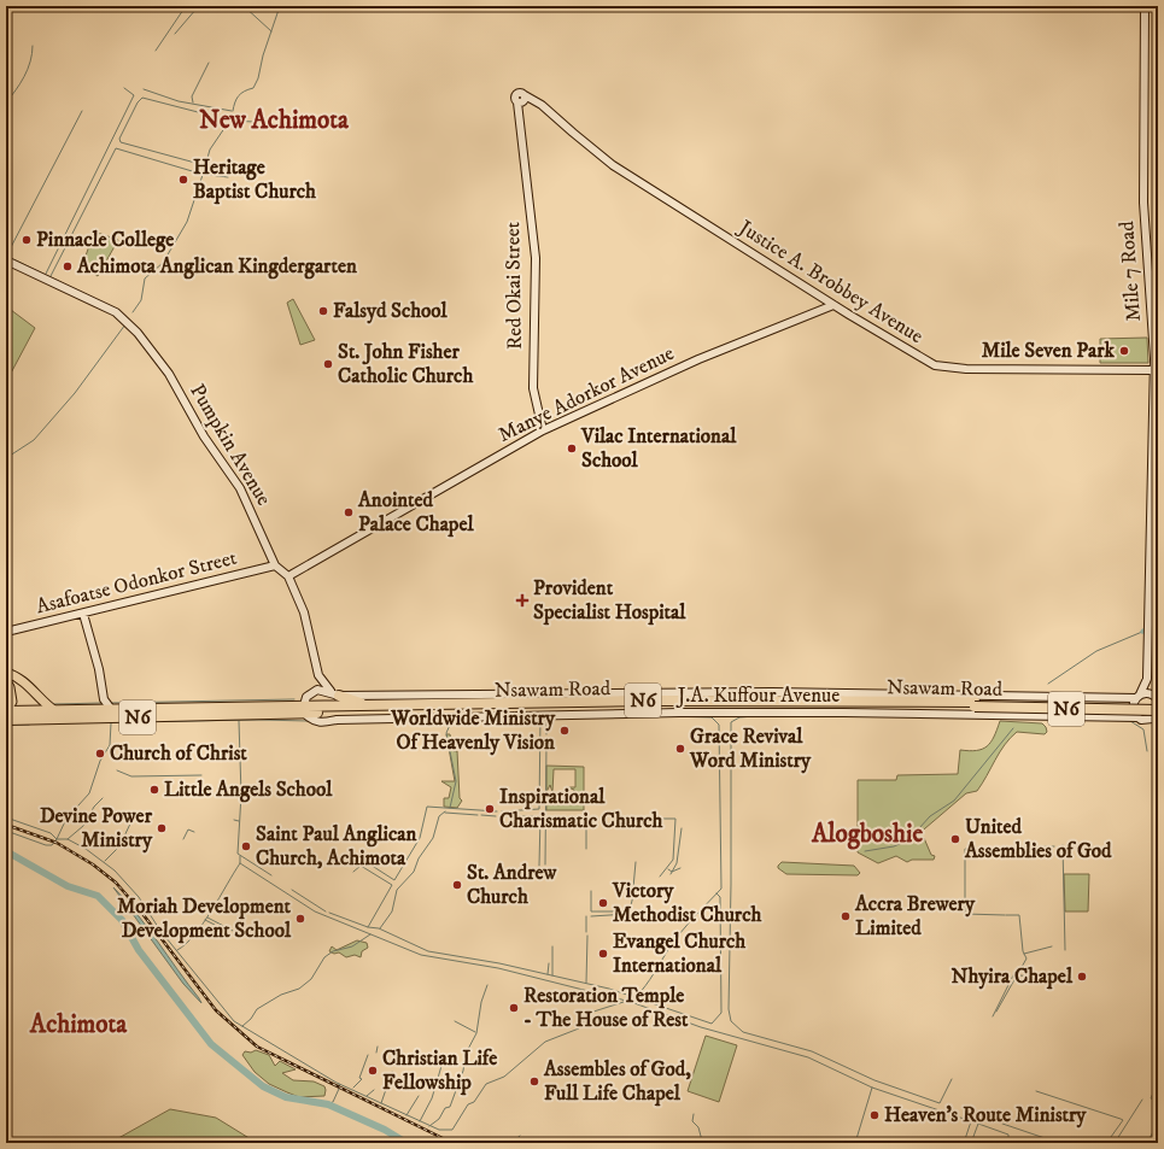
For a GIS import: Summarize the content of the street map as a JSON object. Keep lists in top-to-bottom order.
{
  "streets": {
    "highway": ["Nsawam Road", "N6"],
    "street": [
      "Mile 7 Road",
      "Justice A. Brobbey Avenue",
      "Red Okai Street",
      "Manye Adorkor Avenue",
      "Pumpkin Avenue",
      "Asafoatse Odonkor Street",
      "J.A. Kuffour Avenue"
    ]
  },
  "crossings": [
    ["Mile 7 Road", "Justice A. Brobbey Avenue"],
    ["Justice A. Brobbey Avenue", "Red Okai Street"],
    ["Justice A. Brobbey Avenue", "Manye Adorkor Avenue"],
    ["Red Okai Street", "Manye Adorkor Avenue"],
    ["Manye Adorkor Avenue", "Pumpkin Avenue"],
    ["Pumpkin Avenue", "Asafoatse Odonkor Street"],
    ["Nsawam Road", "J.A. Kuffour Avenue"],
    ["Nsawam Road", "N6"],
    ["J.A. Kuffour Avenue", "N6"]
  ],
  "districts": ["New Achimota", "Alogboshie", "Achimota"],
  "places": {
    "other": [
      "Heritage Baptist Church",
      "Pinnacle College",
      "Achimota Anglican Kingdergarten",
      "Falsyd School",
      "Mile Seven Park",
      "St. John Fisher Catholic Church",
      "Vilac International School",
      "Anointed Palace Chapel",
      "Worldwide Ministry Of Heavenly Vision",
      "Grace Revival Word Ministry",
      "Church of Christ",
      "Little Angels School",
      "Inspirational Charismatic Church",
      "Devine Power Ministry",
      "United Assemblies of God",
      "Saint Paul Anglican Church, Achimota",
      "St. Andrew Church",
      "Victory Methodist Church",
      "Accra Brewery Limited",
      "Moriah Development Development School",
      "Evangel Church International",
      "Nhyira Chapel",
      "Restoration Temple - The House of Rest",
      "Christian Life Fellowship",
      "Assembles of God, Full Life Chapel",
      "Heaven's Route Ministry"
    ],
    "health": ["Provident Specialist Hospital"]
  }
}
